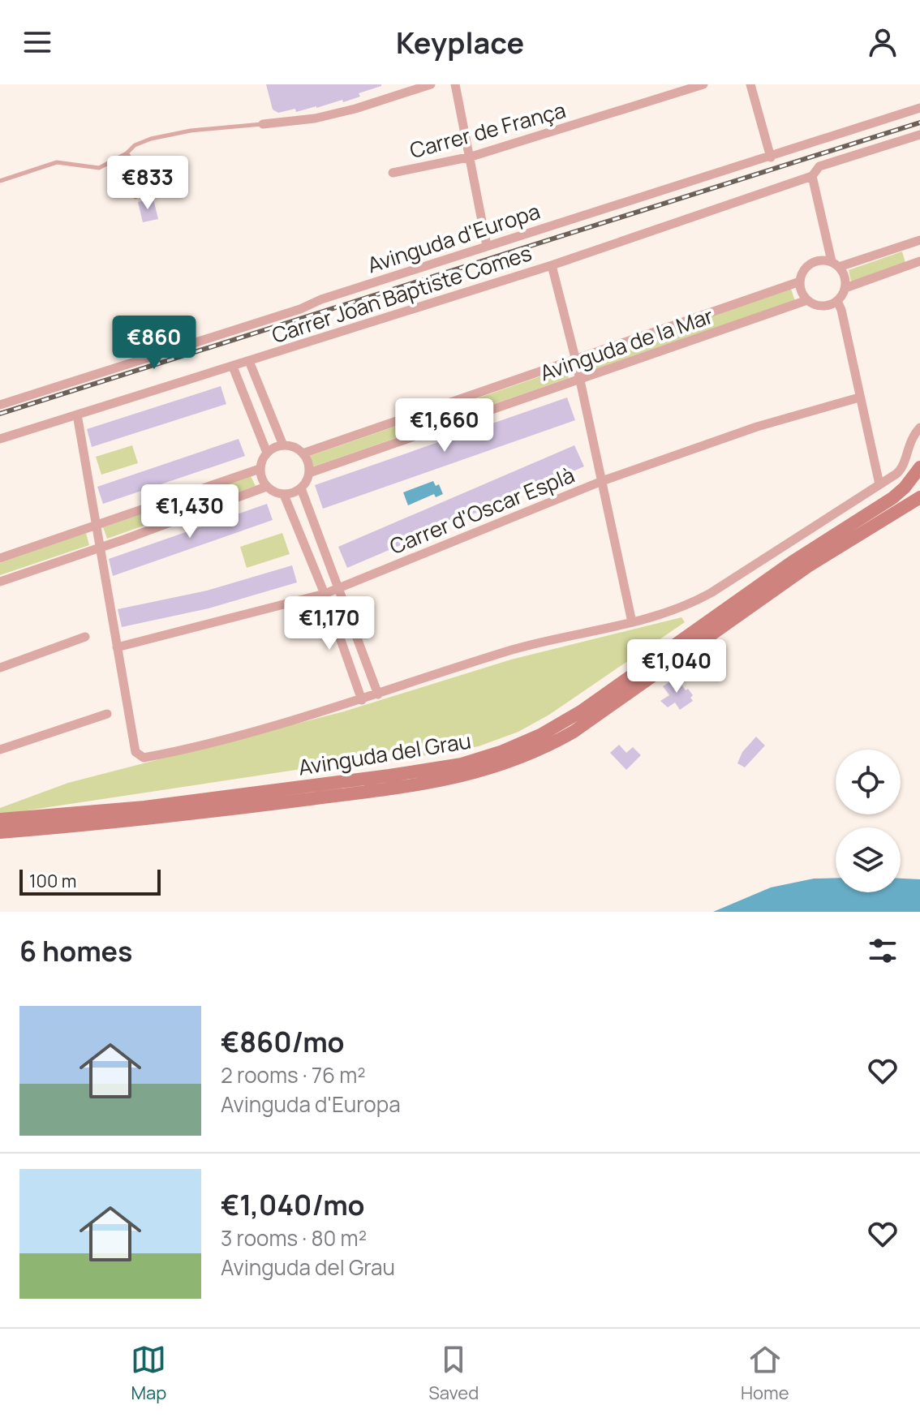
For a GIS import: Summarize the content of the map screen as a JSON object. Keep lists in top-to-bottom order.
{
  "streets": {
    "main road": ["Avinguda del Grau"],
    "street": [
      "Carrer de França",
      "Avinguda d'Europa",
      "Carrer Joan Baptiste Comes",
      "Avinguda de la Mar",
      "Carrer d'Oscar Esplà"
    ]
  },
  "scale_bar": "100 m",
  "page": {
    "header": "Keyplace",
    "price": [
      "€833",
      "€860",
      "€1,660",
      "€1,430",
      "€1,170",
      "€1,040"
    ],
    "scale": "100 m",
    "heading": "6 homes",
    "list": [
      {
        "name": "€860/mo",
        "note": "2 rooms · 76 m² · Avinguda d'Europa"
      },
      {
        "name": "€1,040/mo",
        "note": "3 rooms · 80 m² · Avinguda del Grau"
      }
    ],
    "tabs": ["Map", "Saved", "Home"]
  }
}
